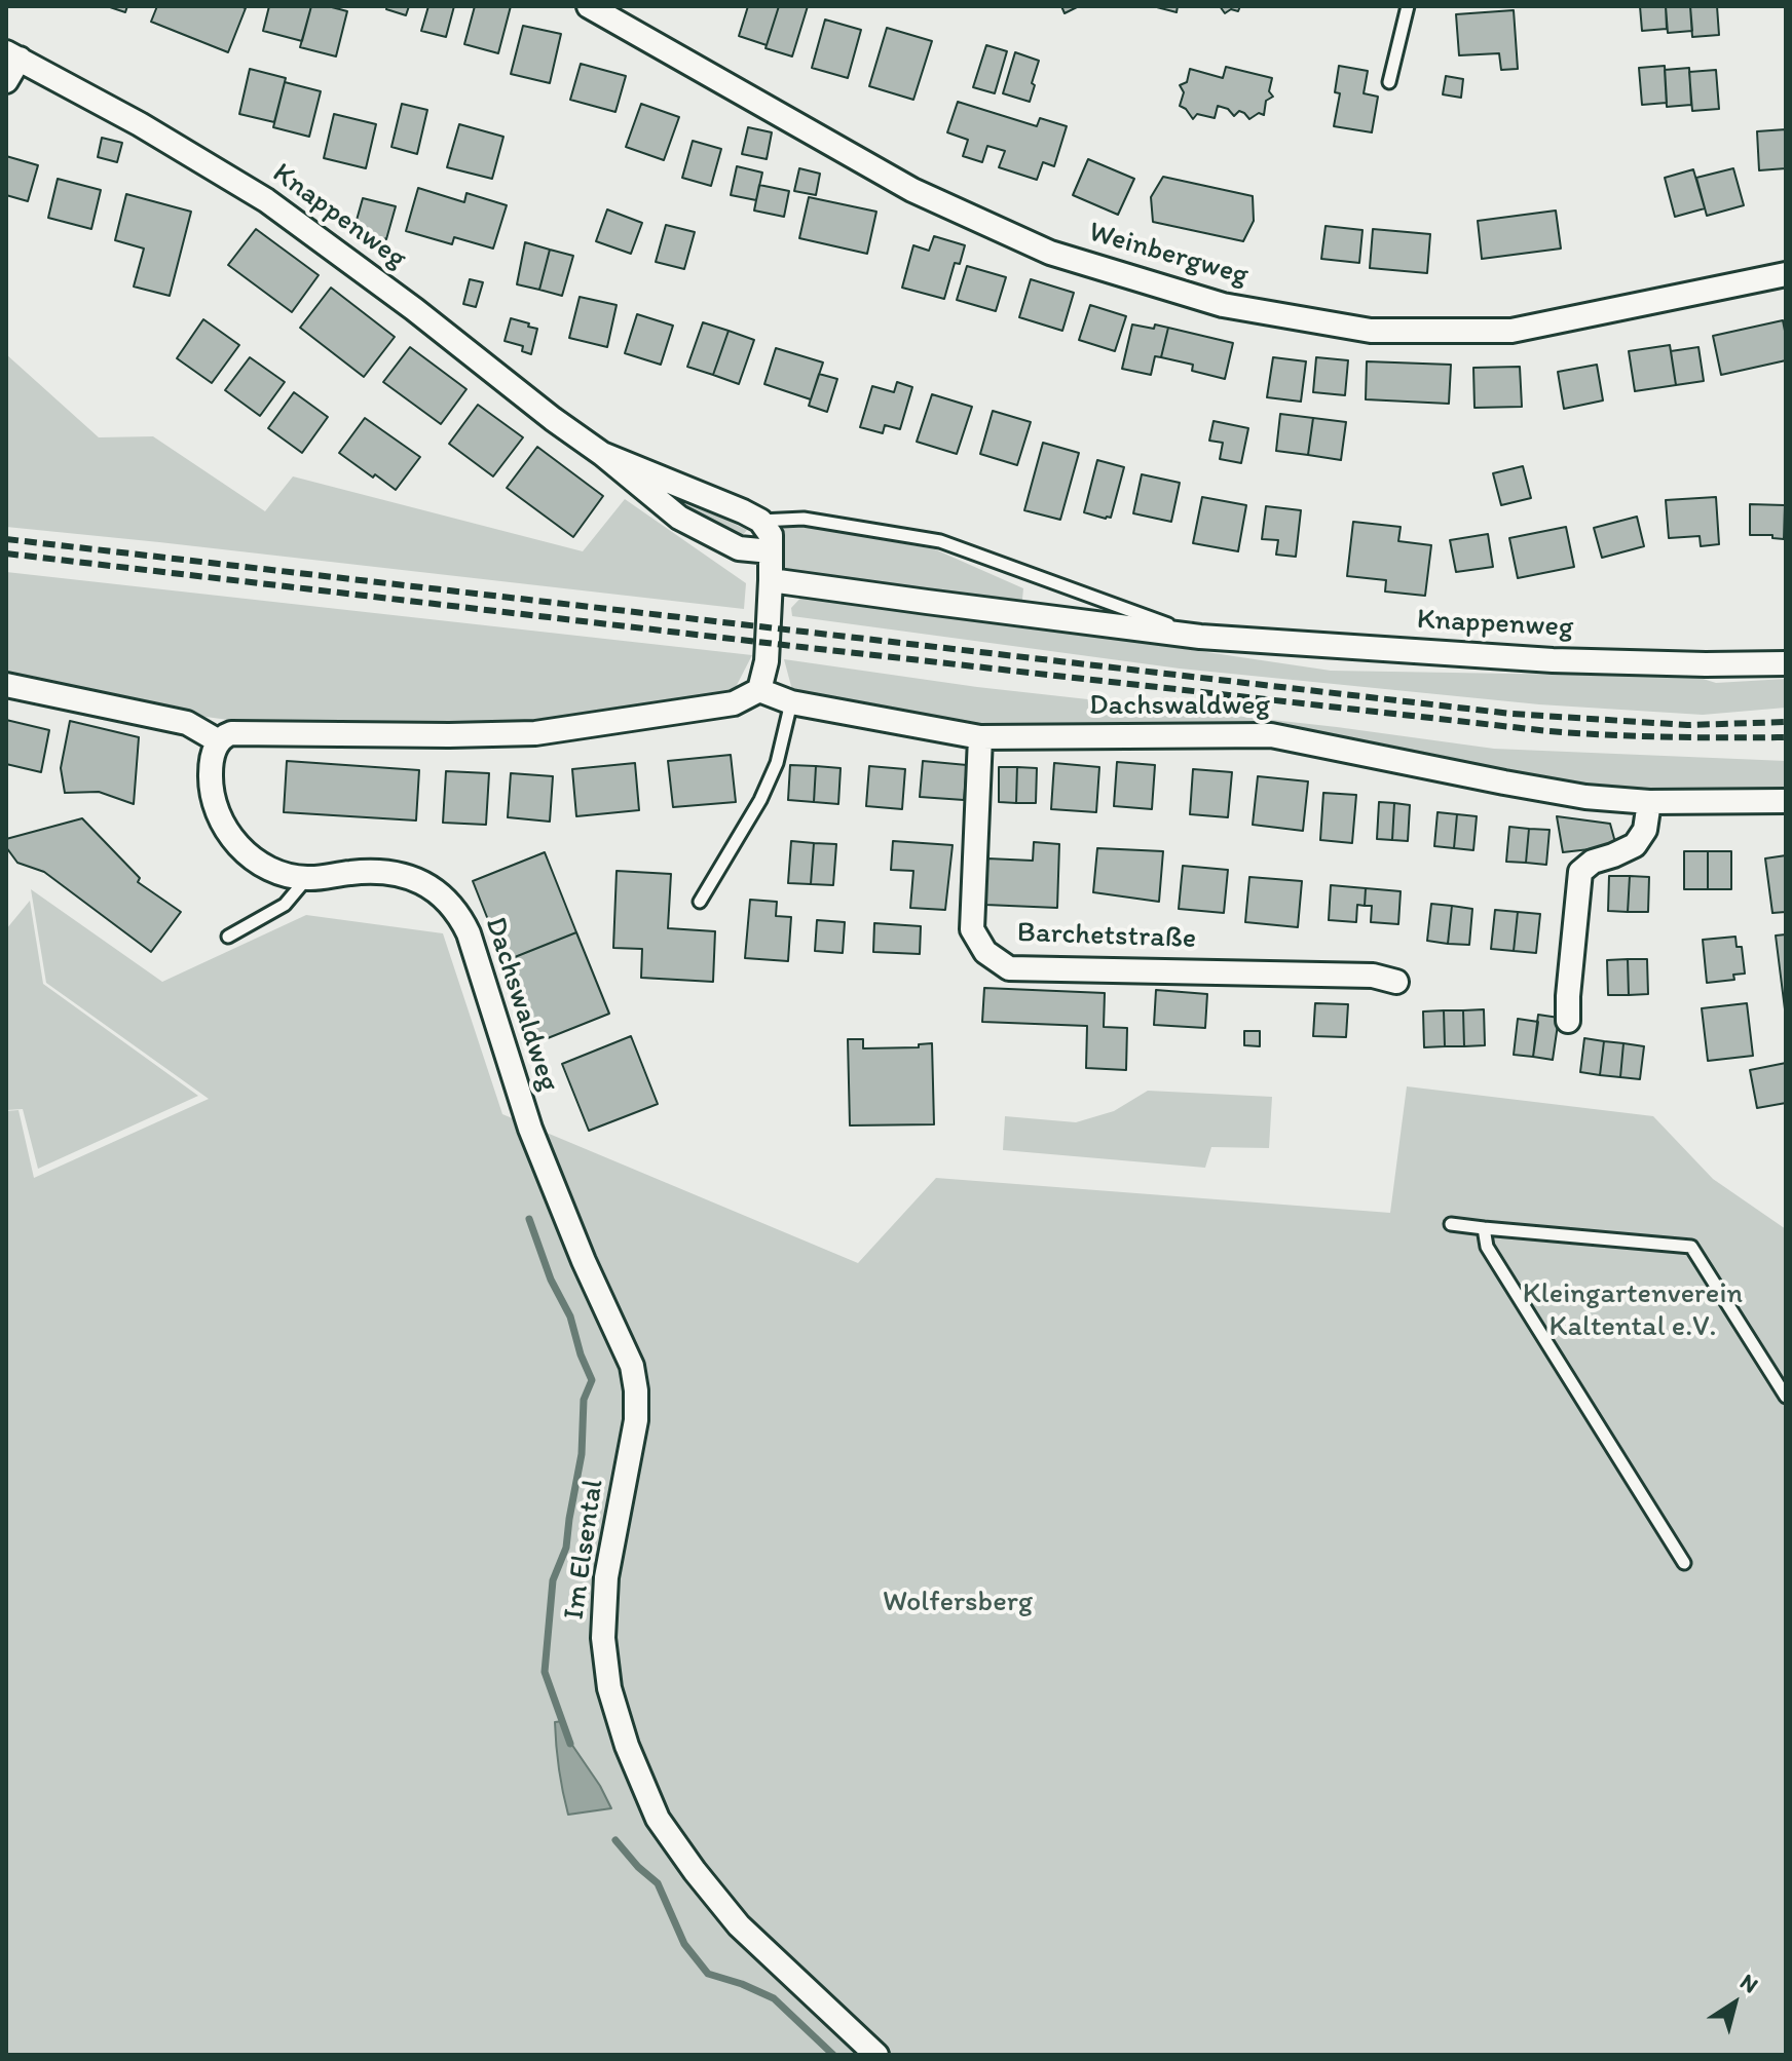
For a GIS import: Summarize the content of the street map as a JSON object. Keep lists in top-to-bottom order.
{
  "streets": {
    "street": [
      "Knappenweg",
      "Weinbergweg",
      "Dachswaldweg",
      "Barchetstraße",
      "Im Elsental"
    ]
  },
  "crossings": [
    ["Dachswaldweg", "Barchetstraße"],
    ["Dachswaldweg", "Im Elsental"]
  ],
  "parks": ["Kleingartenverein Kaltental e.V.", "Wolfersberg"],
  "north": "top right"
}
